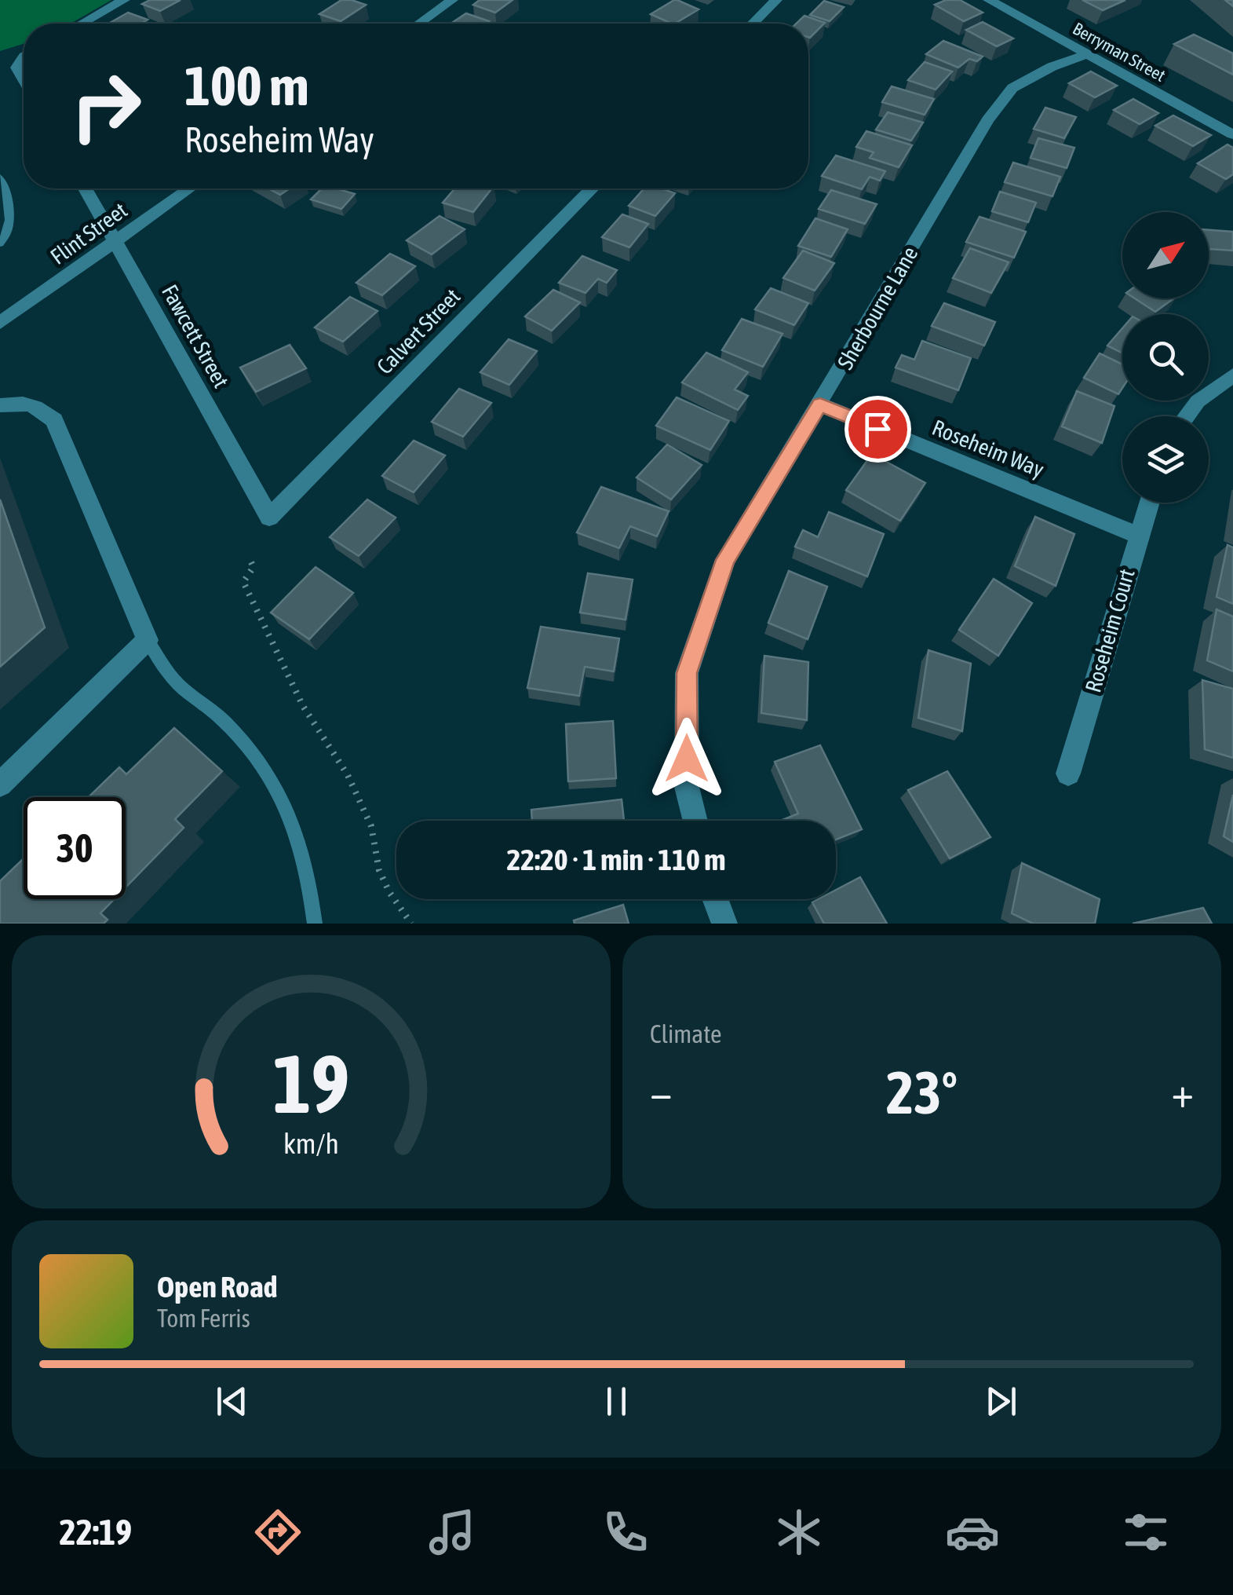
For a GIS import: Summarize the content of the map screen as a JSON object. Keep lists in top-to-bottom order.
{
  "streets": {
    "street": [
      "Berryman Street",
      "Flint Street",
      "Sherbourne Lane",
      "Calvert Street",
      "Fawcett Street",
      "Roseheim Way",
      "Roseheim Court"
    ]
  },
  "crossings": [
    ["Berryman Street", "Sherbourne Lane"],
    ["Flint Street", "Fawcett Street"],
    ["Sherbourne Lane", "Roseheim Way"],
    ["Calvert Street", "Fawcett Street"],
    ["Roseheim Way", "Roseheim Court"]
  ],
  "north": "top right",
  "page": {
    "turn": ["100 m", "Roseheim Way"],
    "limit": "30",
    "trip": "22:20 · 1 min · 110 m",
    "tile": "Climate",
    "heat": ["−", "23°", "+"],
    "song": ["Open Road", "Tom Ferris"],
    "tabs": "22:19",
    "gauge": ["19", "km/h"]
  }
}
